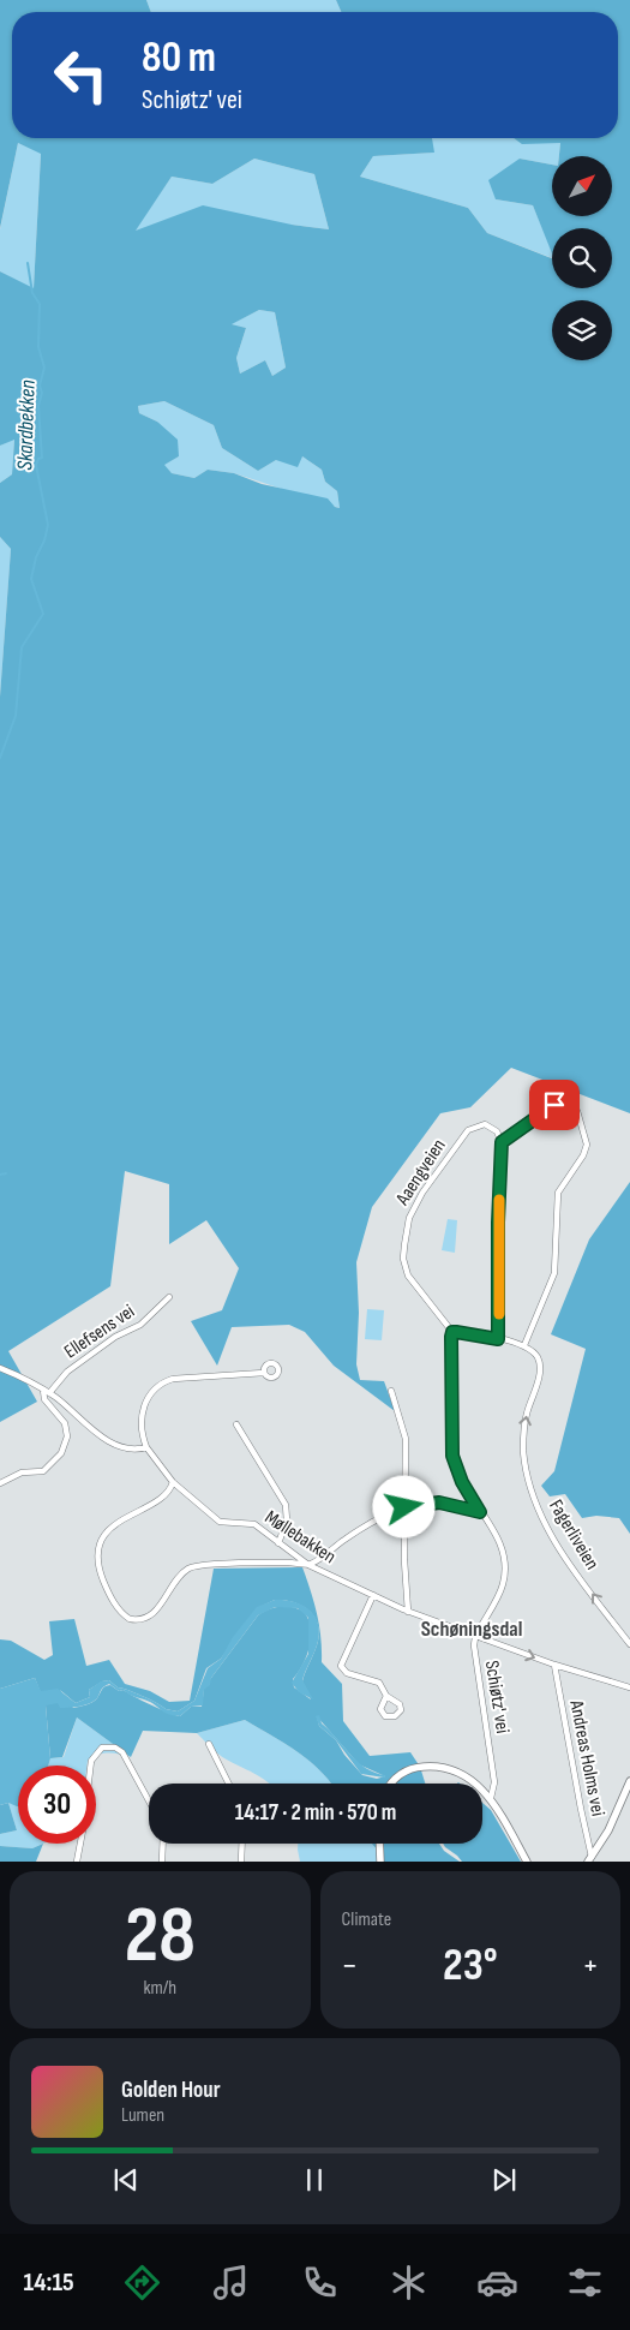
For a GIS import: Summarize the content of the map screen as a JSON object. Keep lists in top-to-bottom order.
{
  "streets": {
    "street": [
      "Aaengveien",
      "Ellefsens vei",
      "Fagerliveien",
      "Møllebakken",
      "Schiøtz' vei",
      "Andreas Holms vei"
    ]
  },
  "crossings": [
    ["Aaengveien", "Schiøtz' vei"],
    ["Møllebakken", "Schiøtz' vei"],
    ["Møllebakken", "Andreas Holms vei"]
  ],
  "one_way": ["Fagerliveien"],
  "districts": ["Schøningsdal"],
  "water": ["Skardbekken"],
  "north": "top right",
  "page": {
    "turn": ["80 m", "Schiøtz' vei"],
    "limit": "30",
    "trip": "14:17 · 2 min · 570 m",
    "tile": [
      ["28", "km/h"],
      "Climate"
    ],
    "heat": ["−", "23°", "+"],
    "song": ["Golden Hour", "Lumen"],
    "tabs": "14:15"
  }
}
